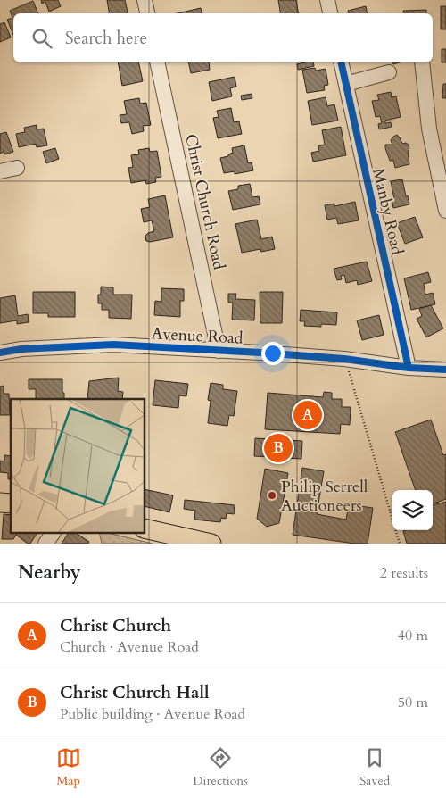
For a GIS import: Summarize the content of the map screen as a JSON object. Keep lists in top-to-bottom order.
{
  "streets": {
    "street": ["Christ Church Road", "Manby Road", "Avenue Road"]
  },
  "crossings": [
    ["Christ Church Road", "Avenue Road"],
    ["Manby Road", "Avenue Road"]
  ],
  "places": ["Philip Serrell Auctioneers"],
  "page": {
    "search": "Search here",
    "pins": ["A", "B"],
    "heading": ["Nearby", "2 results"],
    "list": [
      {
        "mark": "A",
        "name": "Christ Church",
        "note": "Church · Avenue Road",
        "value": "40 m"
      },
      {
        "mark": "B",
        "name": "Christ Church Hall",
        "note": "Public building · Avenue Road",
        "value": "50 m"
      }
    ],
    "nav": ["Map", "Directions", "Saved"]
  }
}
